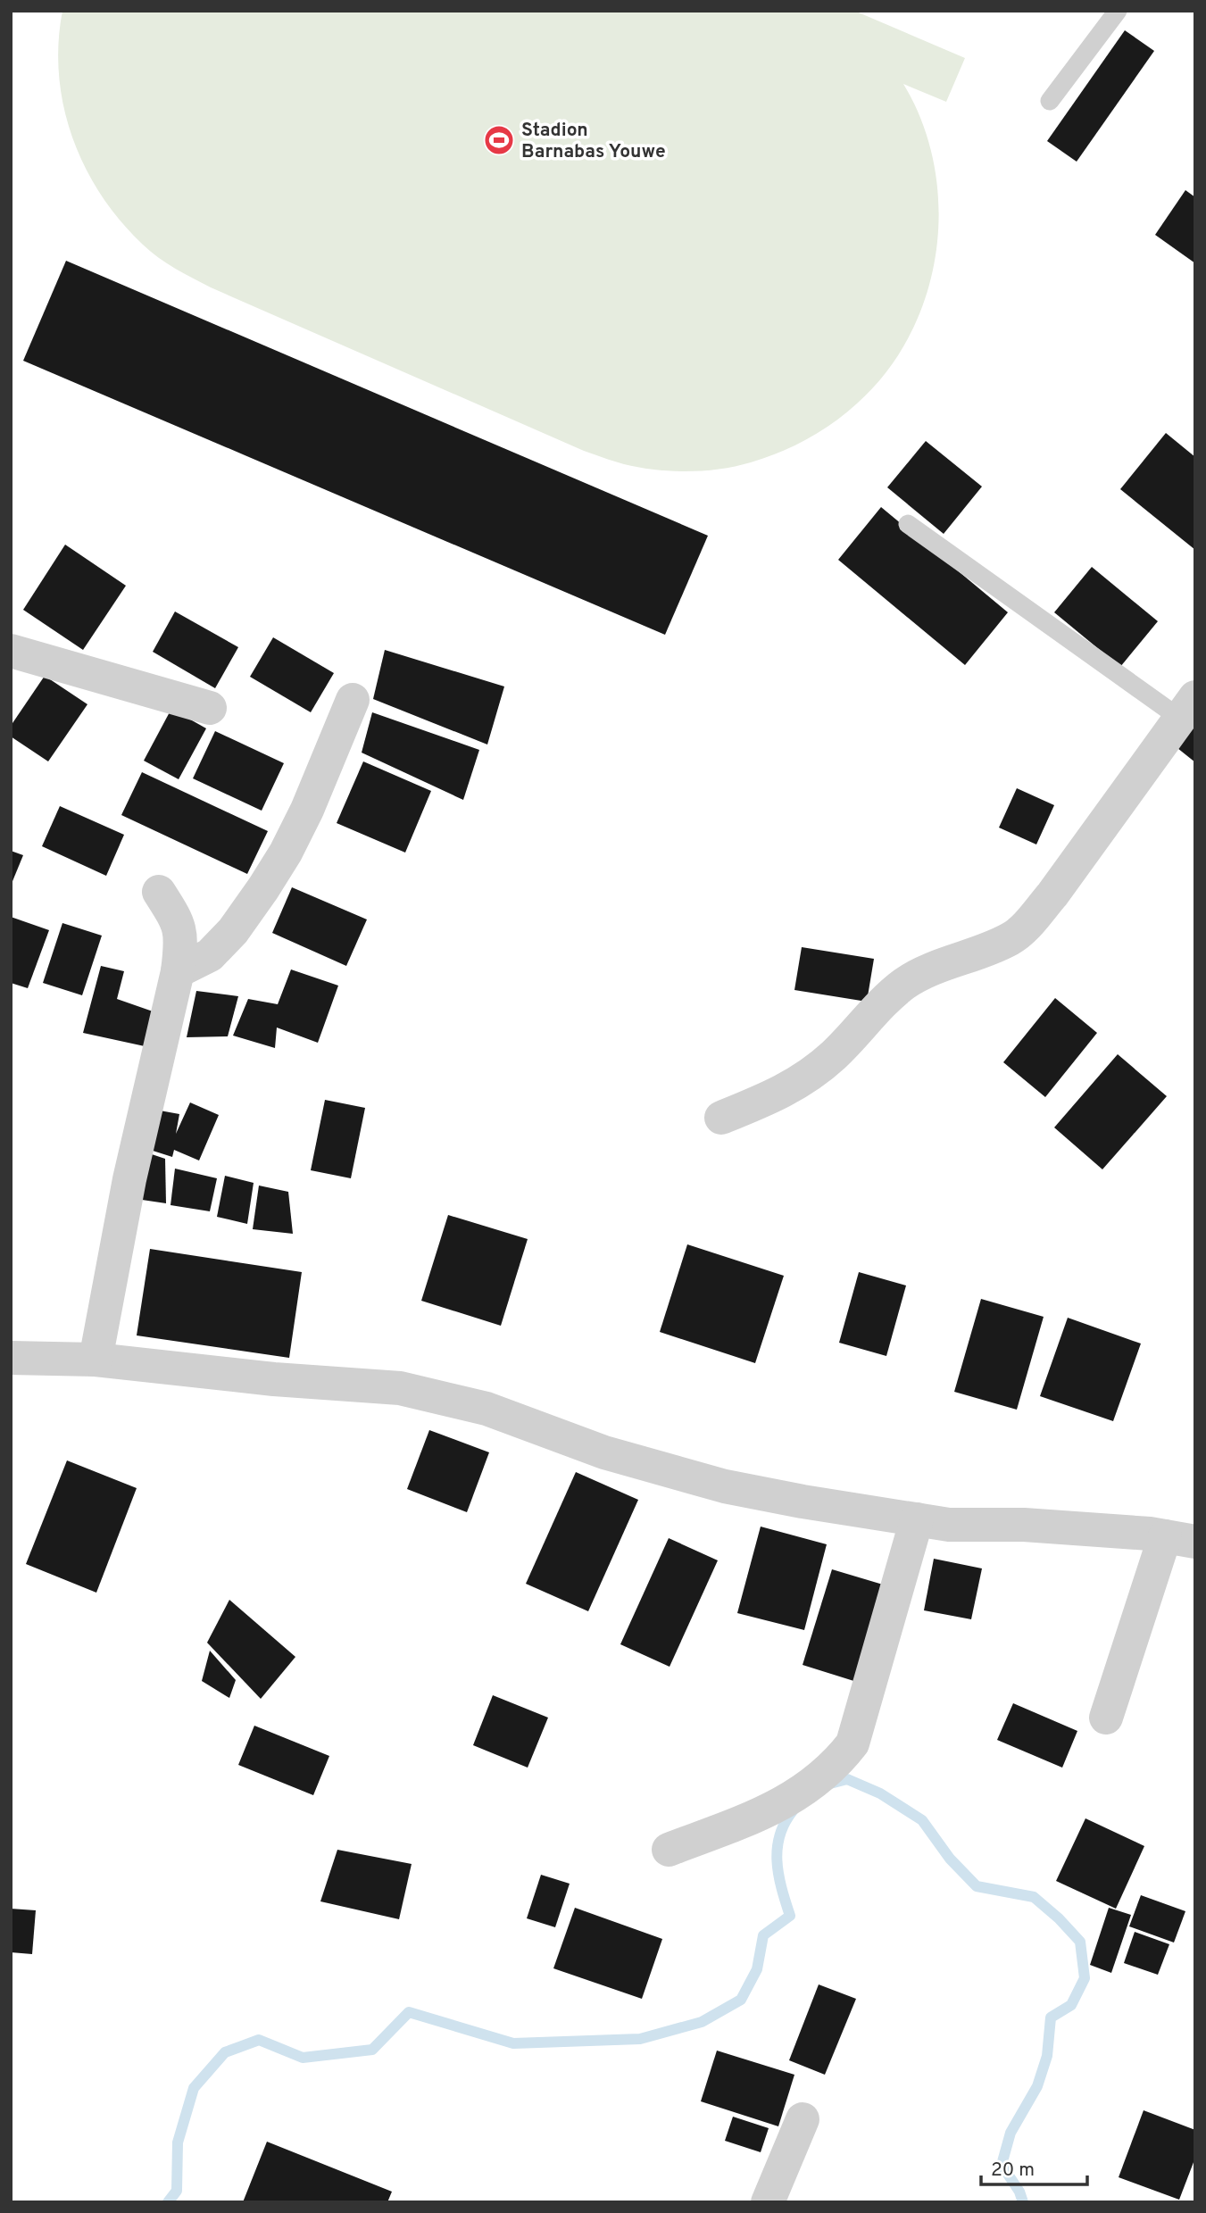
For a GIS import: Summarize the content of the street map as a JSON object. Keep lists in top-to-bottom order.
{
  "places": {
    "sports": ["Stadion Barnabas Youwe"]
  },
  "scale_bar": "20 m"
}
